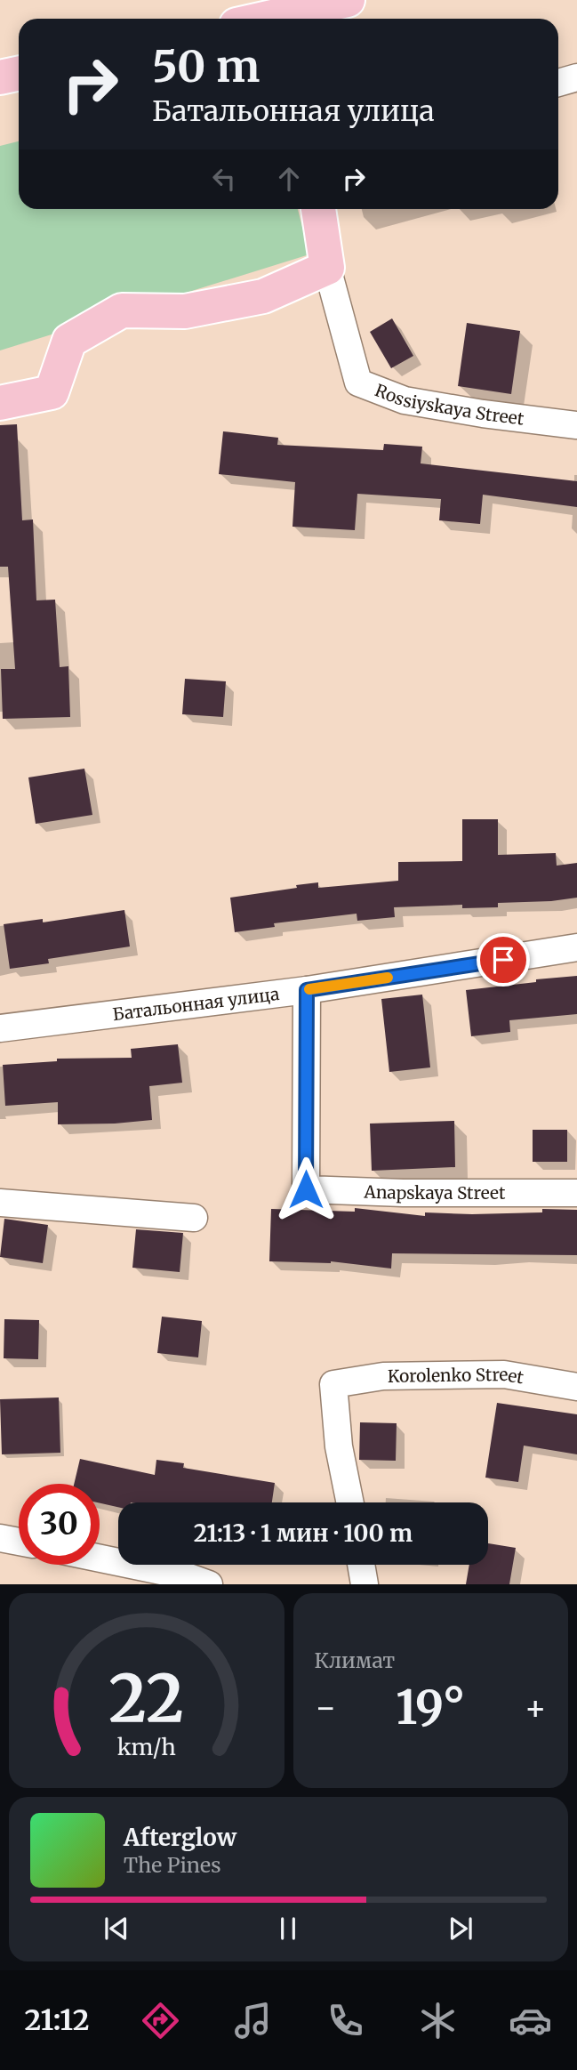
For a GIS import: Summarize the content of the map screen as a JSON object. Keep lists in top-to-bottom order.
{
  "streets": {
    "main road": ["Rossiyskaya Street"],
    "street": ["Батальонная улица", "Anapskaya Street", "Korolenko Street"]
  },
  "crossings": [
    ["Батальонная улица", "Anapskaya Street"]
  ],
  "page": {
    "turn": ["50 m", "Батальонная улица"],
    "limit": "30",
    "trip": "21:13 · 1 мин · 100 m",
    "tile": "Климат",
    "heat": ["−", "19°", "+"],
    "song": ["Afterglow", "The Pines"],
    "tabs": "21:12",
    "gauge": ["22", "km/h"]
  }
}
